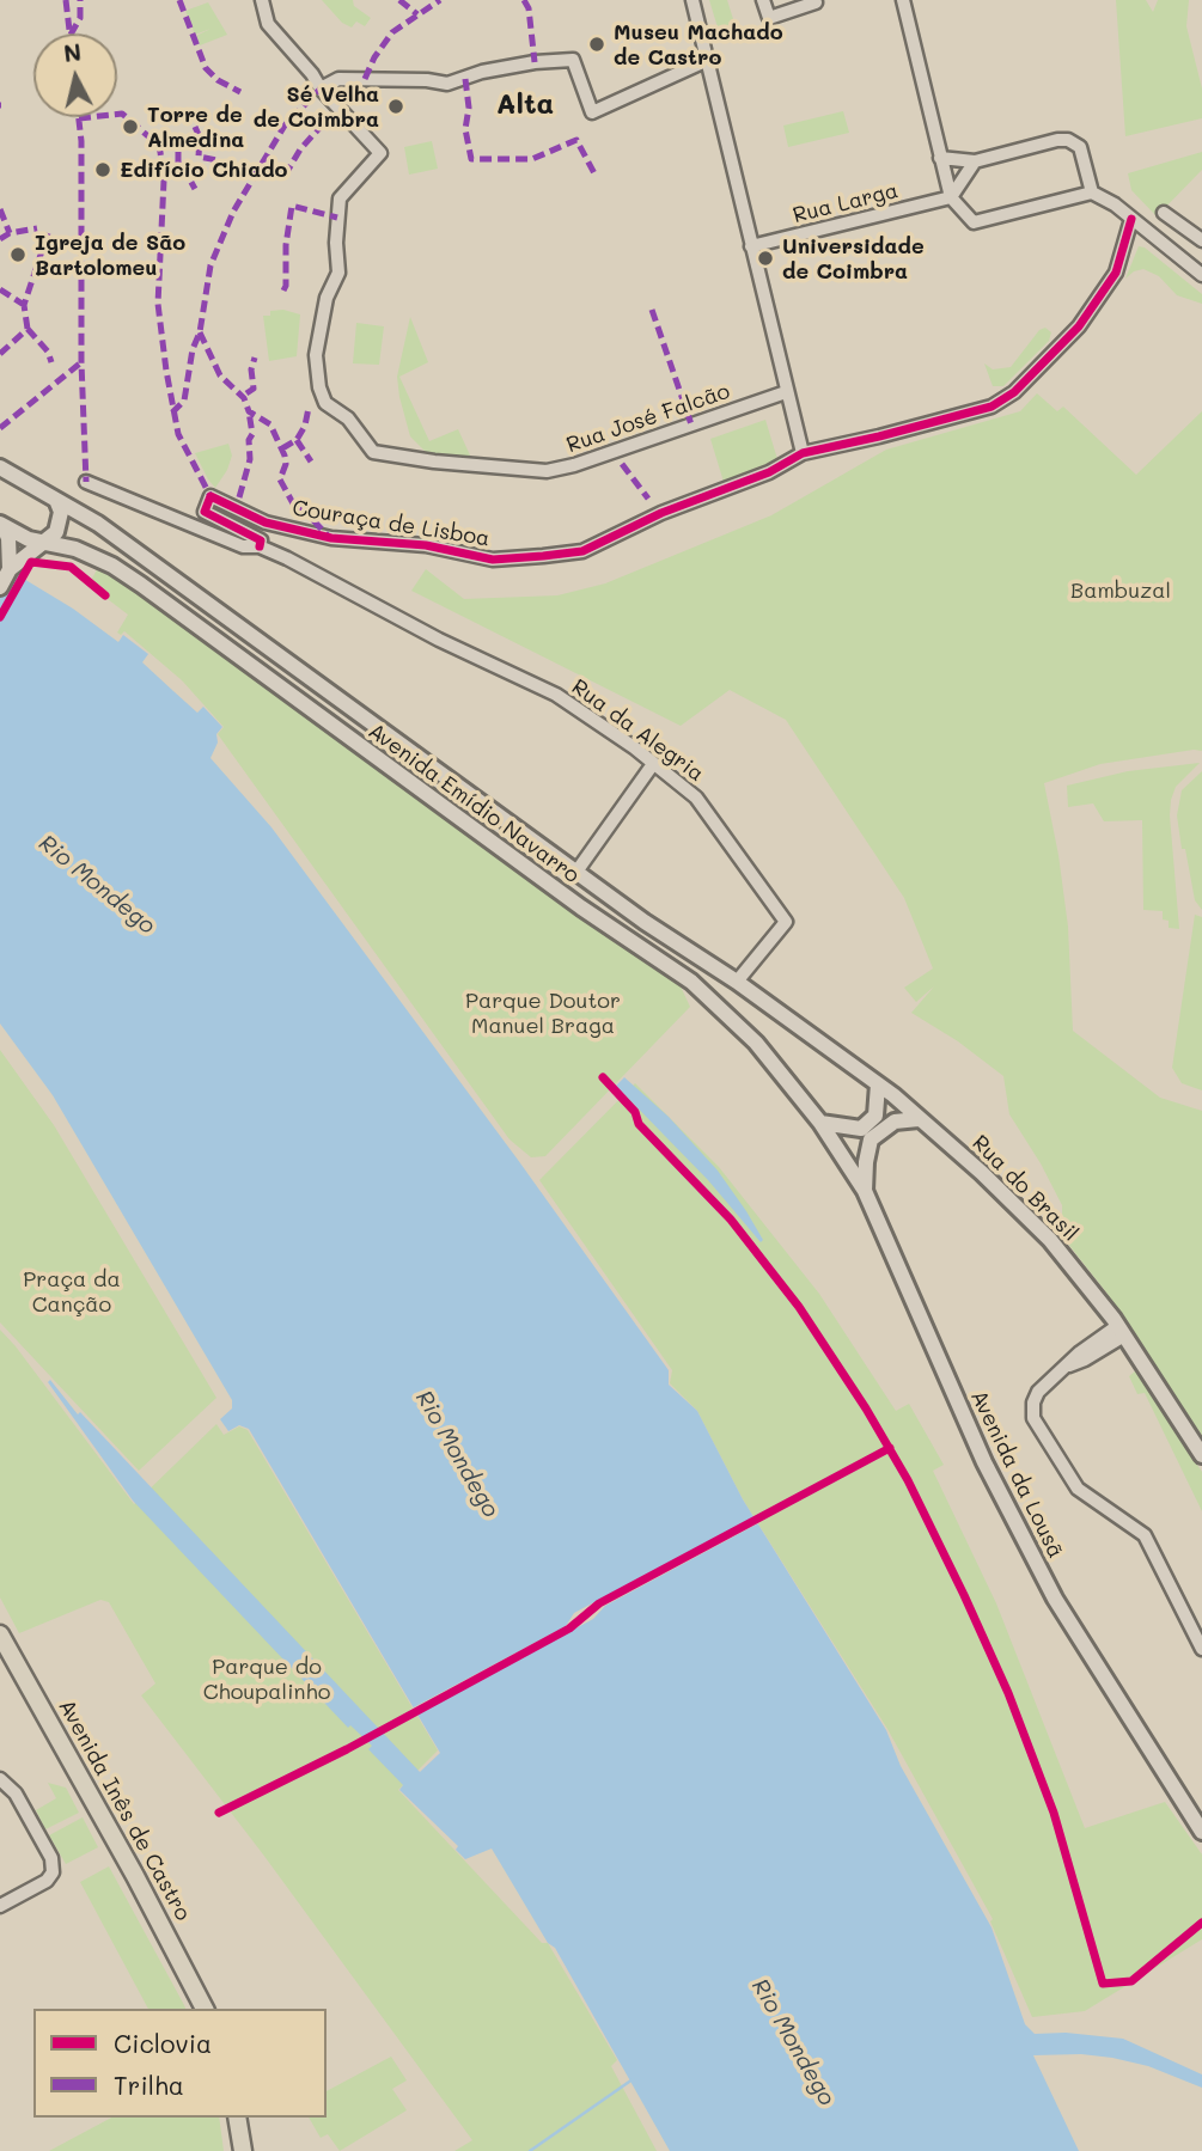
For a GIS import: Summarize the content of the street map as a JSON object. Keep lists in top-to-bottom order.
{
  "streets": {
    "main road": [
      "Avenida Emídio Navarro",
      "Rua do Brasil",
      "Avenida da Lousã",
      "Avenida Inês de Castro"
    ],
    "street": [
      "Rua Larga",
      "Rua José Falcão",
      "Couraça de Lisboa",
      "Rua da Alegria"
    ]
  },
  "crossings": [
    ["Couraça de Lisboa", "Rua da Alegria"],
    ["Rua da Alegria", "Avenida Emídio Navarro"],
    ["Avenida Emídio Navarro", "Rua do Brasil"],
    ["Avenida Emídio Navarro", "Avenida da Lousã"]
  ],
  "districts": ["Alta"],
  "water": ["Rio Mondego"],
  "parks": [
    "Bambuzal",
    "Parque Doutor Manuel Braga",
    "Praça da Canção",
    "Parque do Choupalinho"
  ],
  "places": [
    "Museu Machado de Castro",
    "Sé Velha de Coimbra",
    "Torre de Almedina",
    "Edifício Chiado",
    "Igreja de São Bartolomeu",
    "Universidade de Coimbra"
  ],
  "legend": ["Ciclovia", "Trilha"],
  "north": "top"
}
